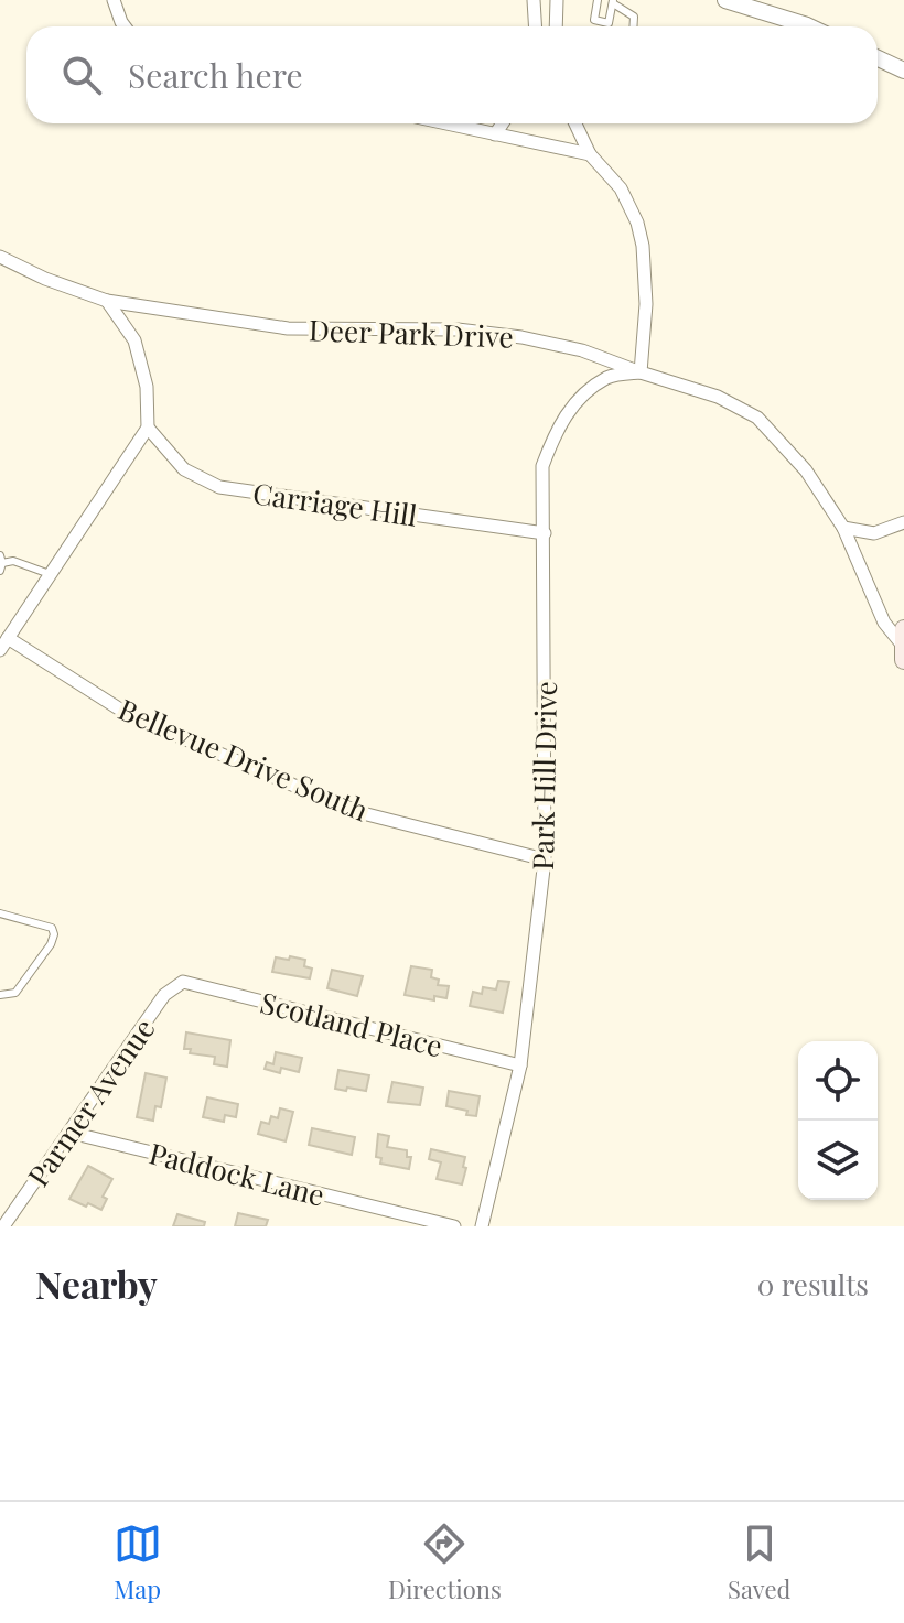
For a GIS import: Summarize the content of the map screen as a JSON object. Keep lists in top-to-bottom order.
{
  "streets": {
    "street": [
      "Deer Park Drive",
      "Carriage Hill",
      "Bellevue Drive South",
      "Park Hill Drive",
      "Scotland Place",
      "Parmer Avenue",
      "Paddock Lane"
    ]
  },
  "crossings": [
    ["Deer Park Drive", "Park Hill Drive"],
    ["Carriage Hill", "Park Hill Drive"],
    ["Bellevue Drive South", "Park Hill Drive"],
    ["Park Hill Drive", "Scotland Place"],
    ["Scotland Place", "Parmer Avenue"],
    ["Parmer Avenue", "Paddock Lane"]
  ],
  "page": {
    "search": "Search here",
    "heading": ["Nearby", "0 results"],
    "nav": ["Map", "Directions", "Saved"]
  }
}
